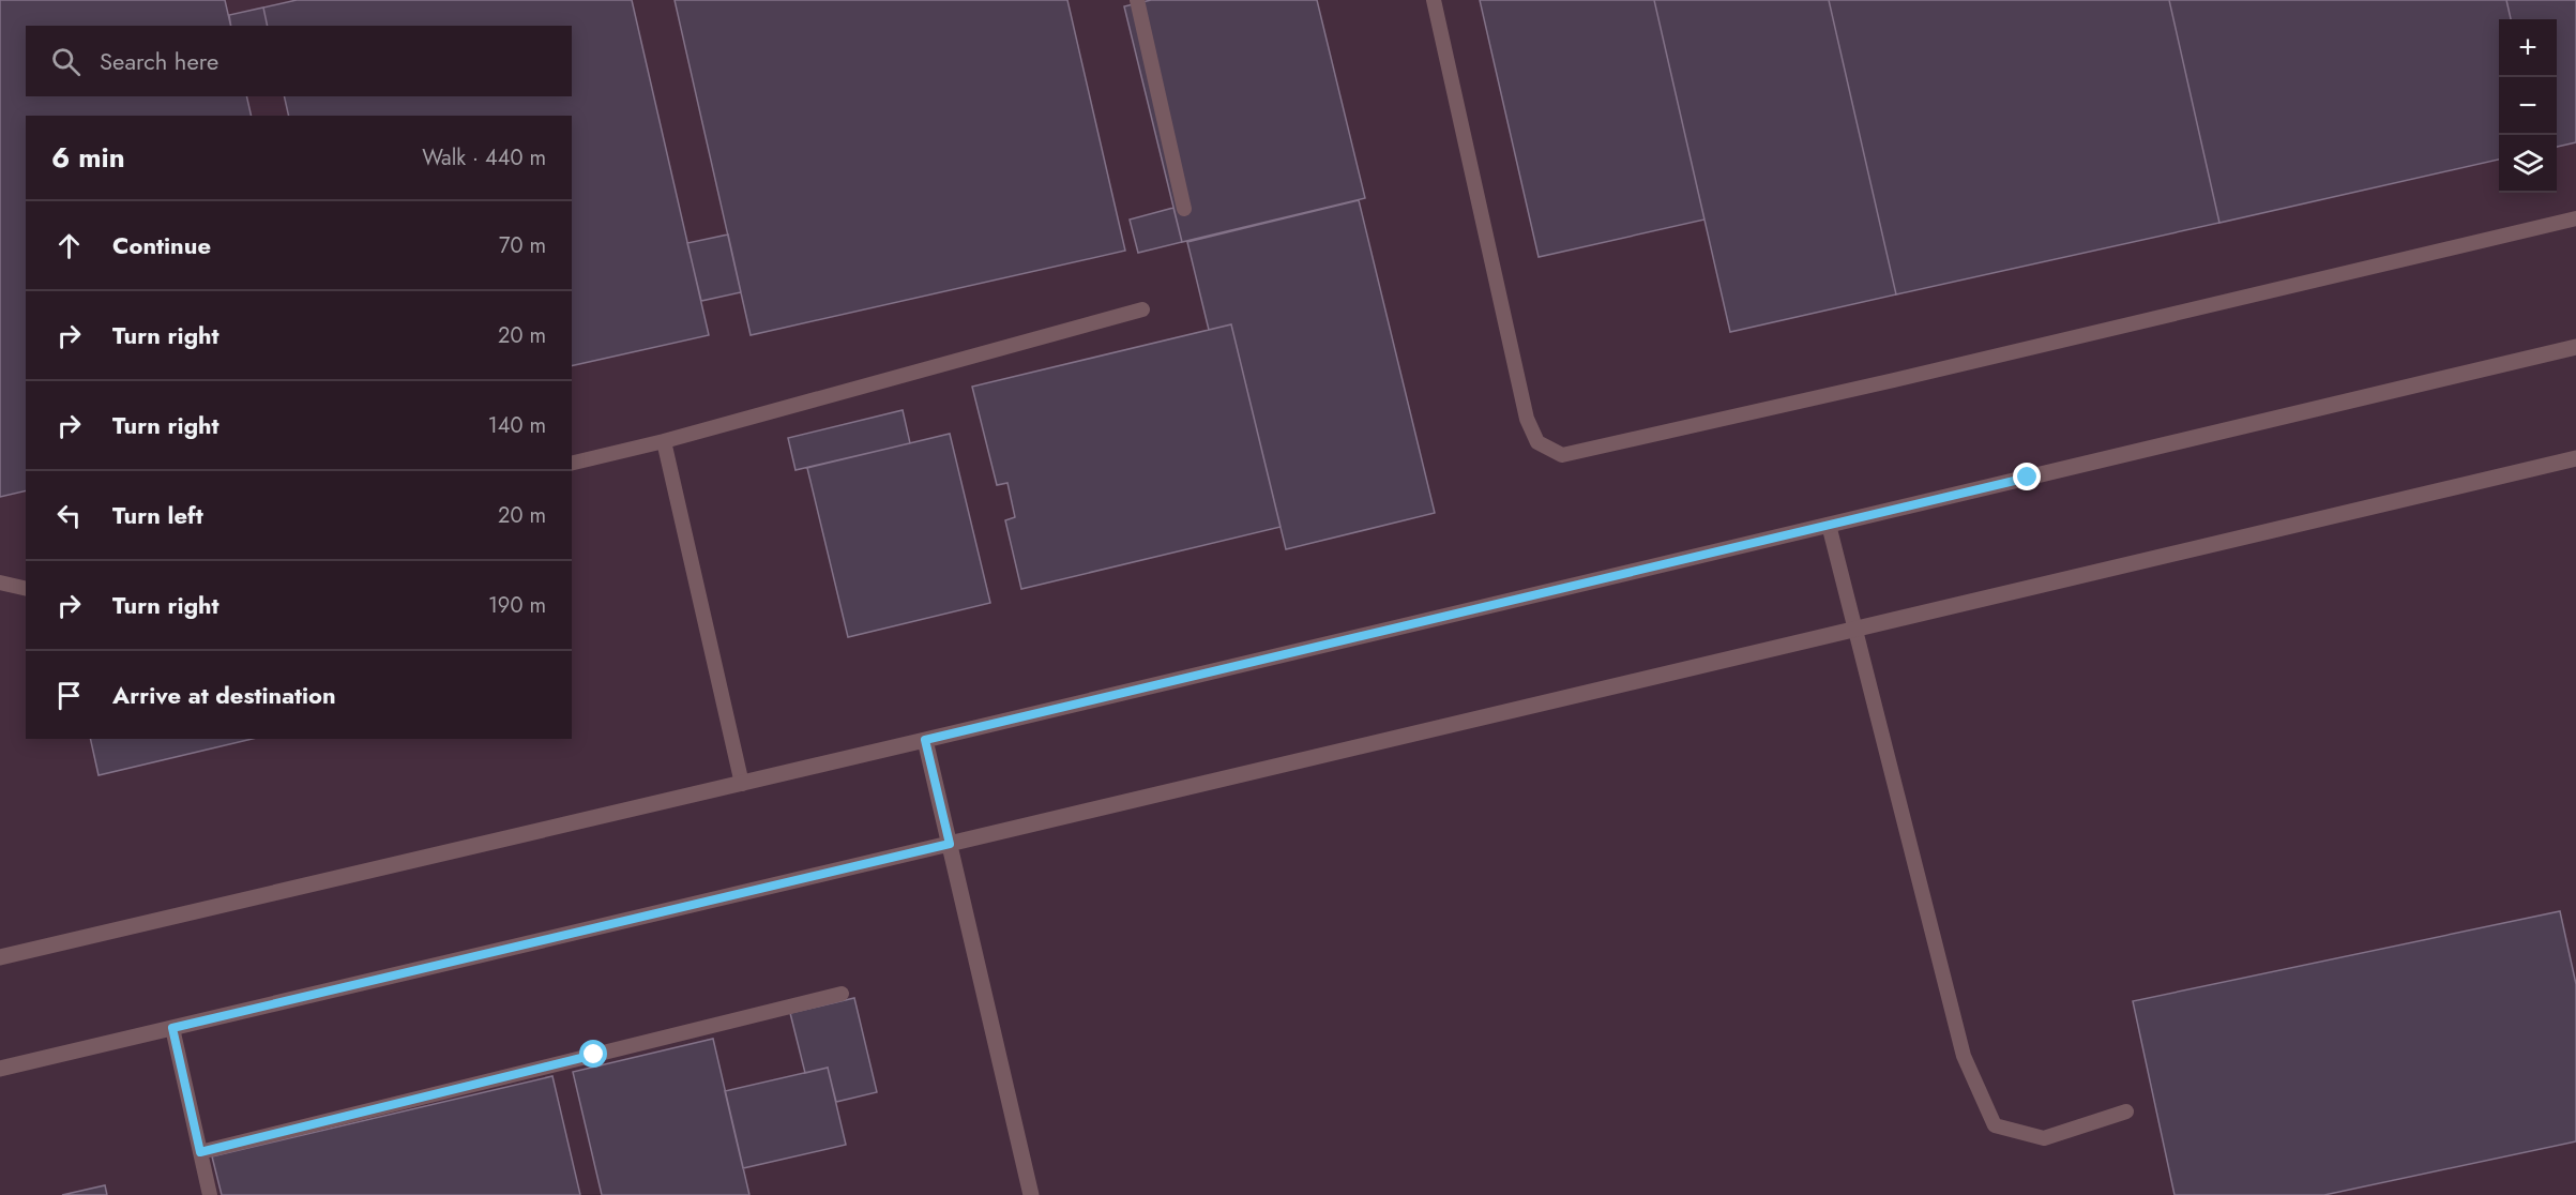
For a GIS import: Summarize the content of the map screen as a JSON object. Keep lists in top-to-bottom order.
{
  "page": {
    "map_buttons": ["+", "−"],
    "search": "Search here",
    "heading": ["6 min", "Walk · 440 m"],
    "list": [
      ["Continue", "70 m"],
      ["Turn right", "20 m"],
      ["Turn right", "140 m"],
      ["Turn left", "20 m"],
      ["Turn right", "190 m"],
      "Arrive at destination"
    ]
  }
}
